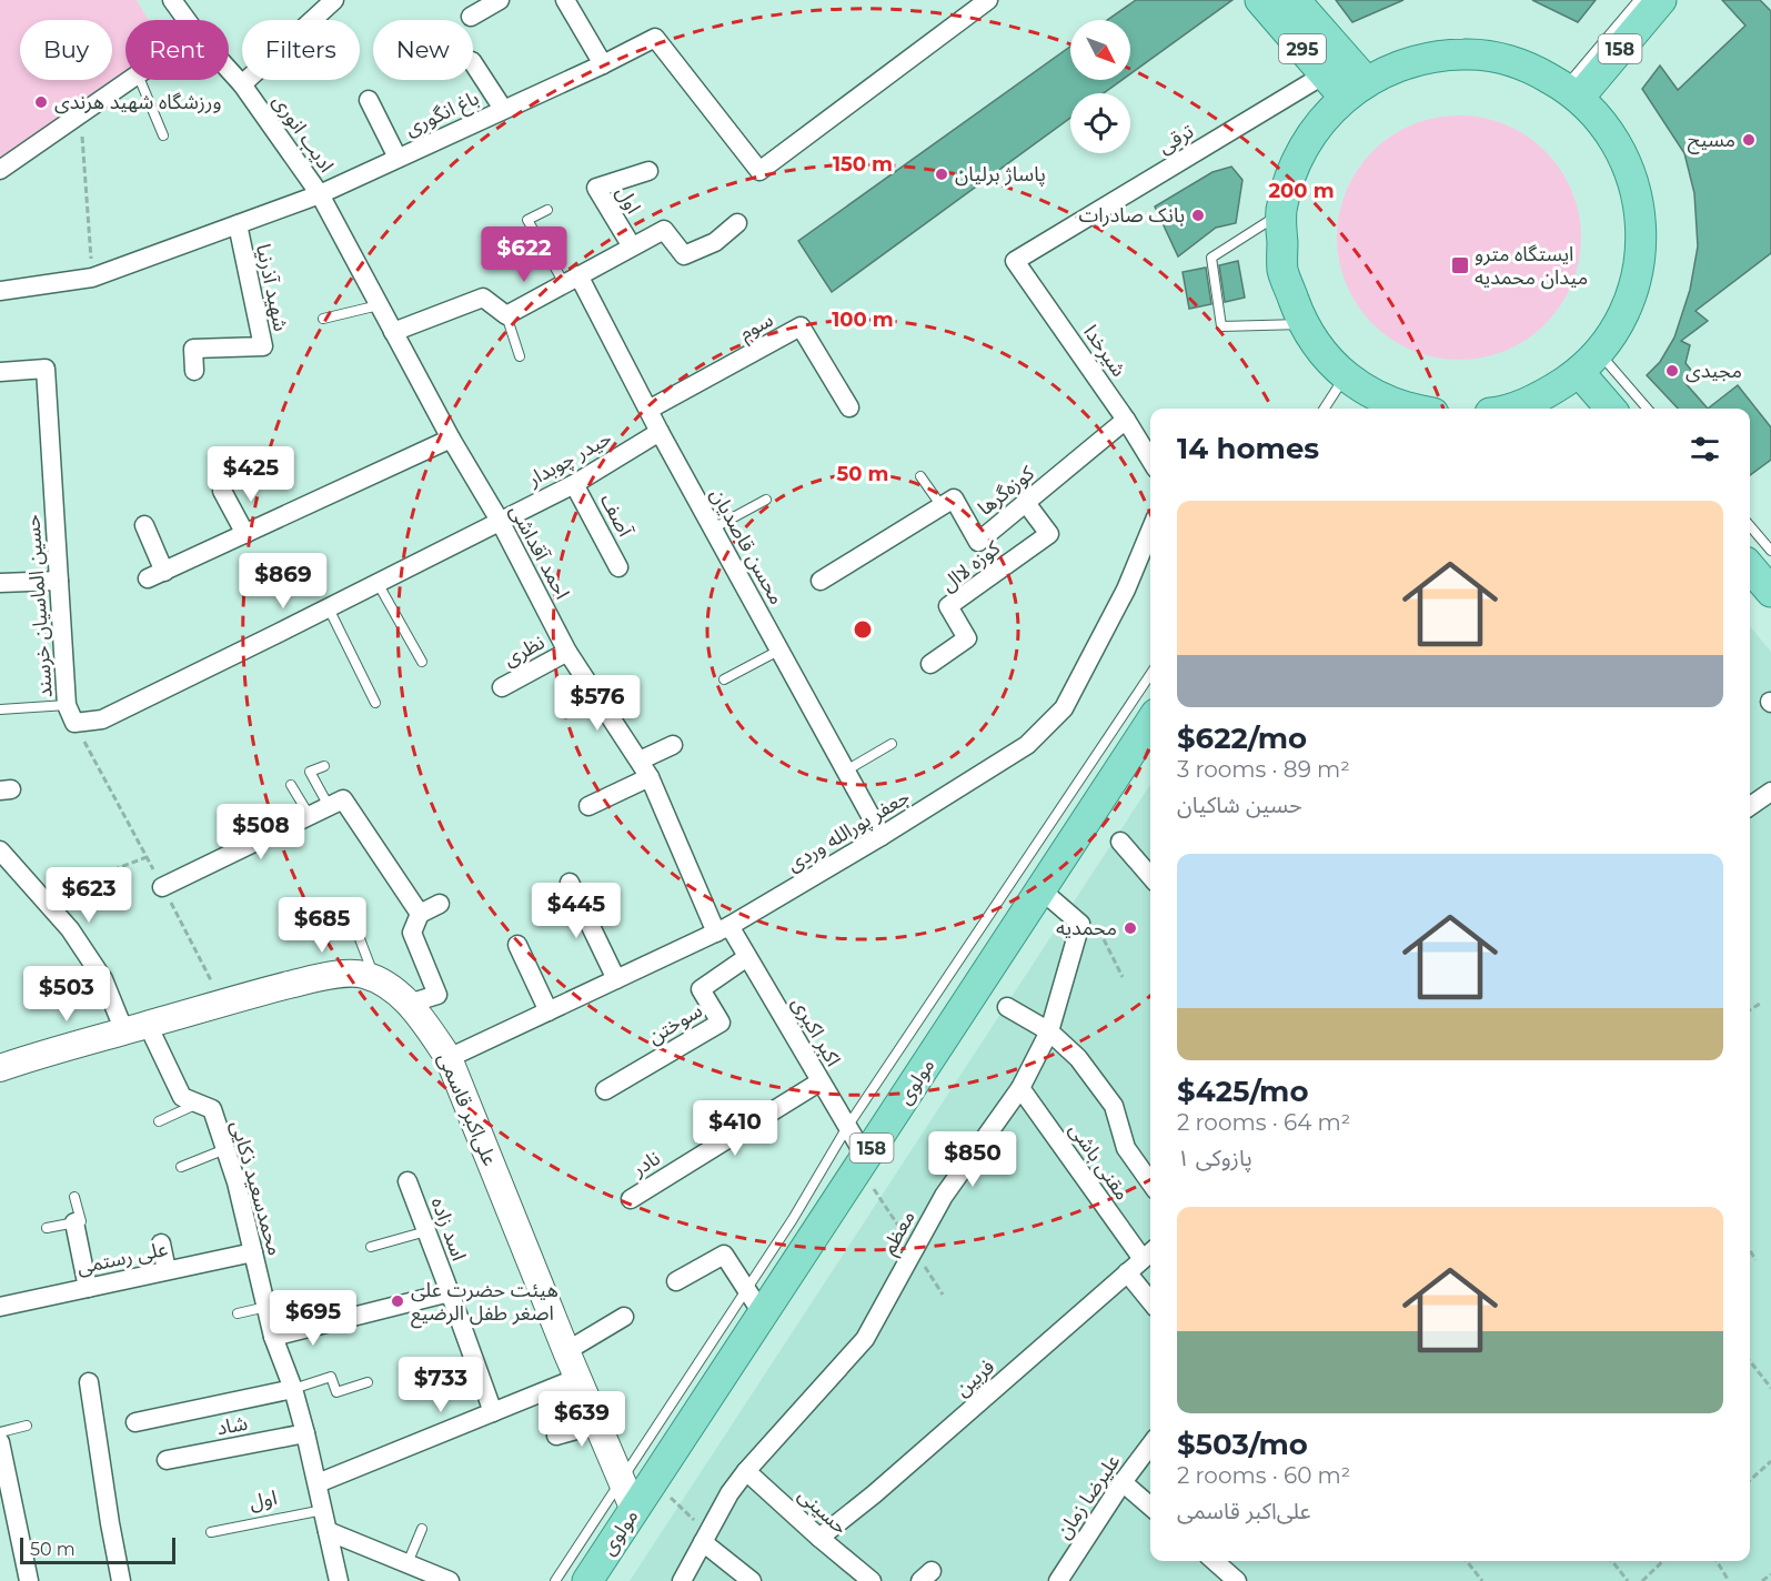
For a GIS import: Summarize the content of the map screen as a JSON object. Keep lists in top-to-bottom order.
{
  "streets": {
    "main road": ["295", "158", "مولوی"],
    "street": [
      "باغ انگوری",
      "ادیب انوری",
      "ترقی",
      "اول",
      "شهید آذرنیا",
      "سوم",
      "شیرخدا",
      "حیدر چوبدار",
      "کوزه‌گرها",
      "آصف",
      "محسن قاصدیان",
      "احمد آقداشی",
      "کوزه لاال",
      "حسین الماسیان خرسند",
      "نظری",
      "جعفر پورالله وردی",
      "سوختن",
      "اکبر اکبری",
      "علی‌اکبر قاسمی",
      "مقنی باشی",
      "نادر",
      "محمدسعید ذکایی",
      "اسد زاده",
      "معظم",
      "علی رستمی",
      "فربین",
      "شاد",
      "علیرضا زمان",
      "حسینی"
    ]
  },
  "crossings": [
    ["295", "ترقی"],
    ["باغ انگوری", "ادیب انوری"],
    ["باغ انگوری", "شهید آذرنیا"],
    ["باغ انگوری", "احمد آقداشی"],
    ["ادیب انوری", "احمد آقداشی"],
    ["ترقی", "شیرخدا"],
    ["اول", "محمدسعید ذکایی"],
    ["سوم", "محسن قاصدیان"],
    ["شیرخدا", "کوزه‌گرها"],
    ["حیدر چوبدار", "آصف"],
    ["حیدر چوبدار", "محسن قاصدیان"],
    ["حیدر چوبدار", "احمد آقداشی"],
    ["حیدر چوبدار", "حسین الماسیان خرسند"],
    ["کوزه‌گرها", "کوزه لاال"],
    ["محسن قاصدیان", "جعفر پورالله وردی"],
    ["احمد آقداشی", "نظری"],
    ["احمد آقداشی", "جعفر پورالله وردی"],
    ["احمد آقداشی", "اکبر اکبری"],
    ["جعفر پورالله وردی", "اکبر اکبری"],
    ["جعفر پورالله وردی", "علی‌اکبر قاسمی"],
    ["سوختن", "اکبر اکبری"],
    ["اکبر اکبری", "مولوی"],
    ["اکبر اکبری", "نادر"],
    ["مولوی", "علی‌اکبر قاسمی"],
    ["علی‌اکبر قاسمی", "محمدسعید ذکایی"],
    ["مقنی باشی", "معظم"],
    ["مقنی باشی", "فربین"],
    ["محمدسعید ذکایی", "علی رستمی"],
    ["محمدسعید ذکایی", "شاد"],
    ["معظم", "حسینی"],
    ["فربین", "حسینی"]
  ],
  "places": {
    "other": [
      "ورزشگاه شهید هرندی",
      "مسیح",
      "پاساژ برلیان",
      "بانک صادرات",
      "مجیدی",
      "محمدیه",
      "هیئت حضرت علی اصغر طفل الرضیع"
    ],
    "transit": ["ایستگاه مترو میدان محمدیه"]
  },
  "scale_bar": "50 m",
  "north": "bottom right",
  "page": {
    "chip": [
      "Buy",
      "Rent",
      "Filters",
      "New"
    ],
    "price": [
      "$622",
      "$425",
      "$869",
      "$576",
      "$508",
      "$623",
      "$445",
      "$685",
      "$503",
      "$410",
      "$850",
      "$695",
      "$733",
      "$639"
    ],
    "heading": "14 homes",
    "list": [
      {
        "name": "$622/mo",
        "note": "3 rooms · 89 m² · حسین شاکیان"
      },
      {
        "name": "$425/mo",
        "note": "2 rooms · 64 m² · پازوکی ۱"
      },
      {
        "name": "$503/mo",
        "note": "2 rooms · 60 m² · علی‌اکبر قاسمی"
      }
    ],
    "scale": "50 m"
  },
  "rings": [
    "150 m",
    "200 m",
    "100 m",
    "50 m"
  ]
}
